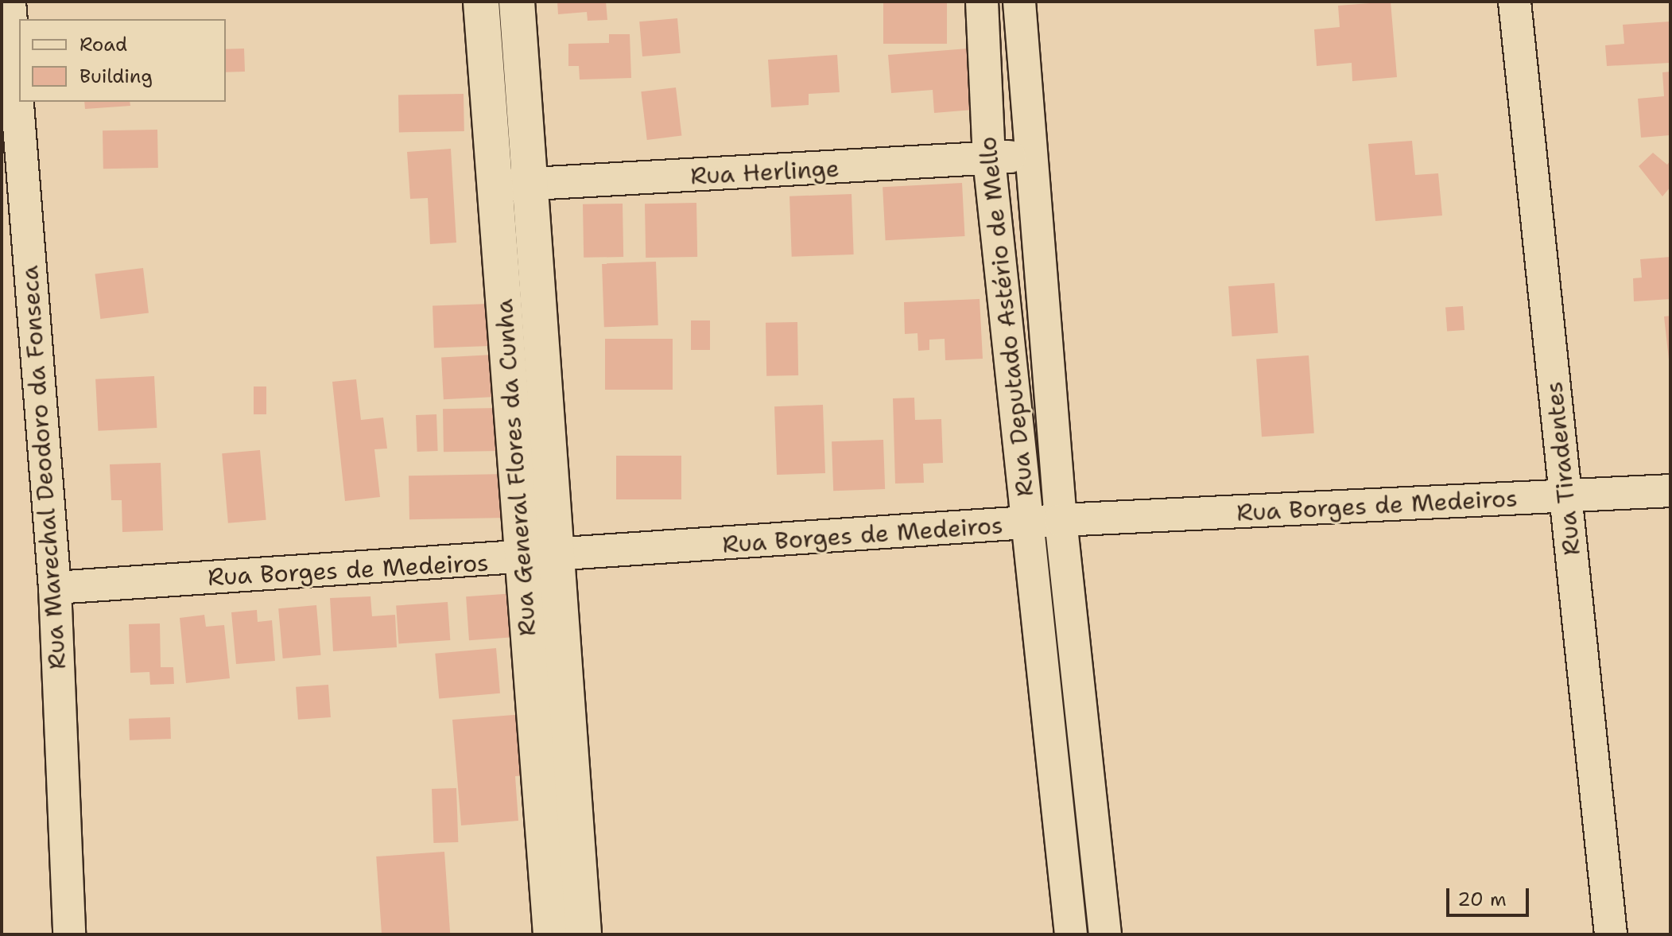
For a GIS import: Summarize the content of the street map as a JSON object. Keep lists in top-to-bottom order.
{
  "streets": {
    "street": [
      "Rua Herlinge",
      "Rua Deputado Astério de Mello",
      "Rua Marechal Deodoro da Fonseca",
      "Rua General Flores da Cunha",
      "Rua Tiradentes",
      "Rua Borges de Medeiros"
    ]
  },
  "crossings": [
    ["Rua Herlinge", "Rua Deputado Astério de Mello"],
    ["Rua Herlinge", "Rua General Flores da Cunha"],
    ["Rua Deputado Astério de Mello", "Rua Borges de Medeiros"],
    ["Rua Marechal Deodoro da Fonseca", "Rua Borges de Medeiros"],
    ["Rua General Flores da Cunha", "Rua Borges de Medeiros"],
    ["Rua Tiradentes", "Rua Borges de Medeiros"]
  ],
  "legend": ["Road", "Building"],
  "scale_bar": "20 m"
}
